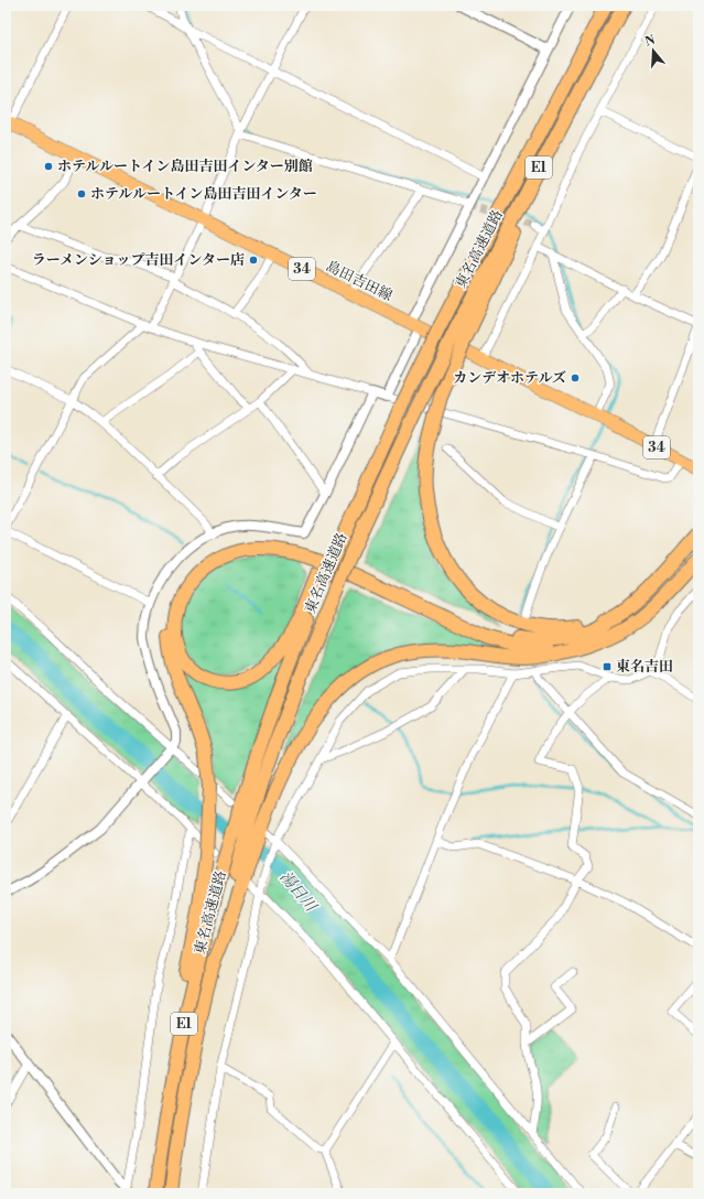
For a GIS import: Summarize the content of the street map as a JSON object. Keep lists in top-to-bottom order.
{
  "streets": {
    "highway": ["E1", "東名高速道路"],
    "main road": ["34", "島田吉田線"]
  },
  "water": ["湯日川"],
  "places": {
    "other": [
      "ホテルルートイン島田吉田インター別館",
      "ホテルルートイン島田吉田インター",
      "ラーメンショップ吉田インター店",
      "カンデオホテルズ"
    ],
    "transit": ["東名吉田"]
  },
  "north": "top"
}
